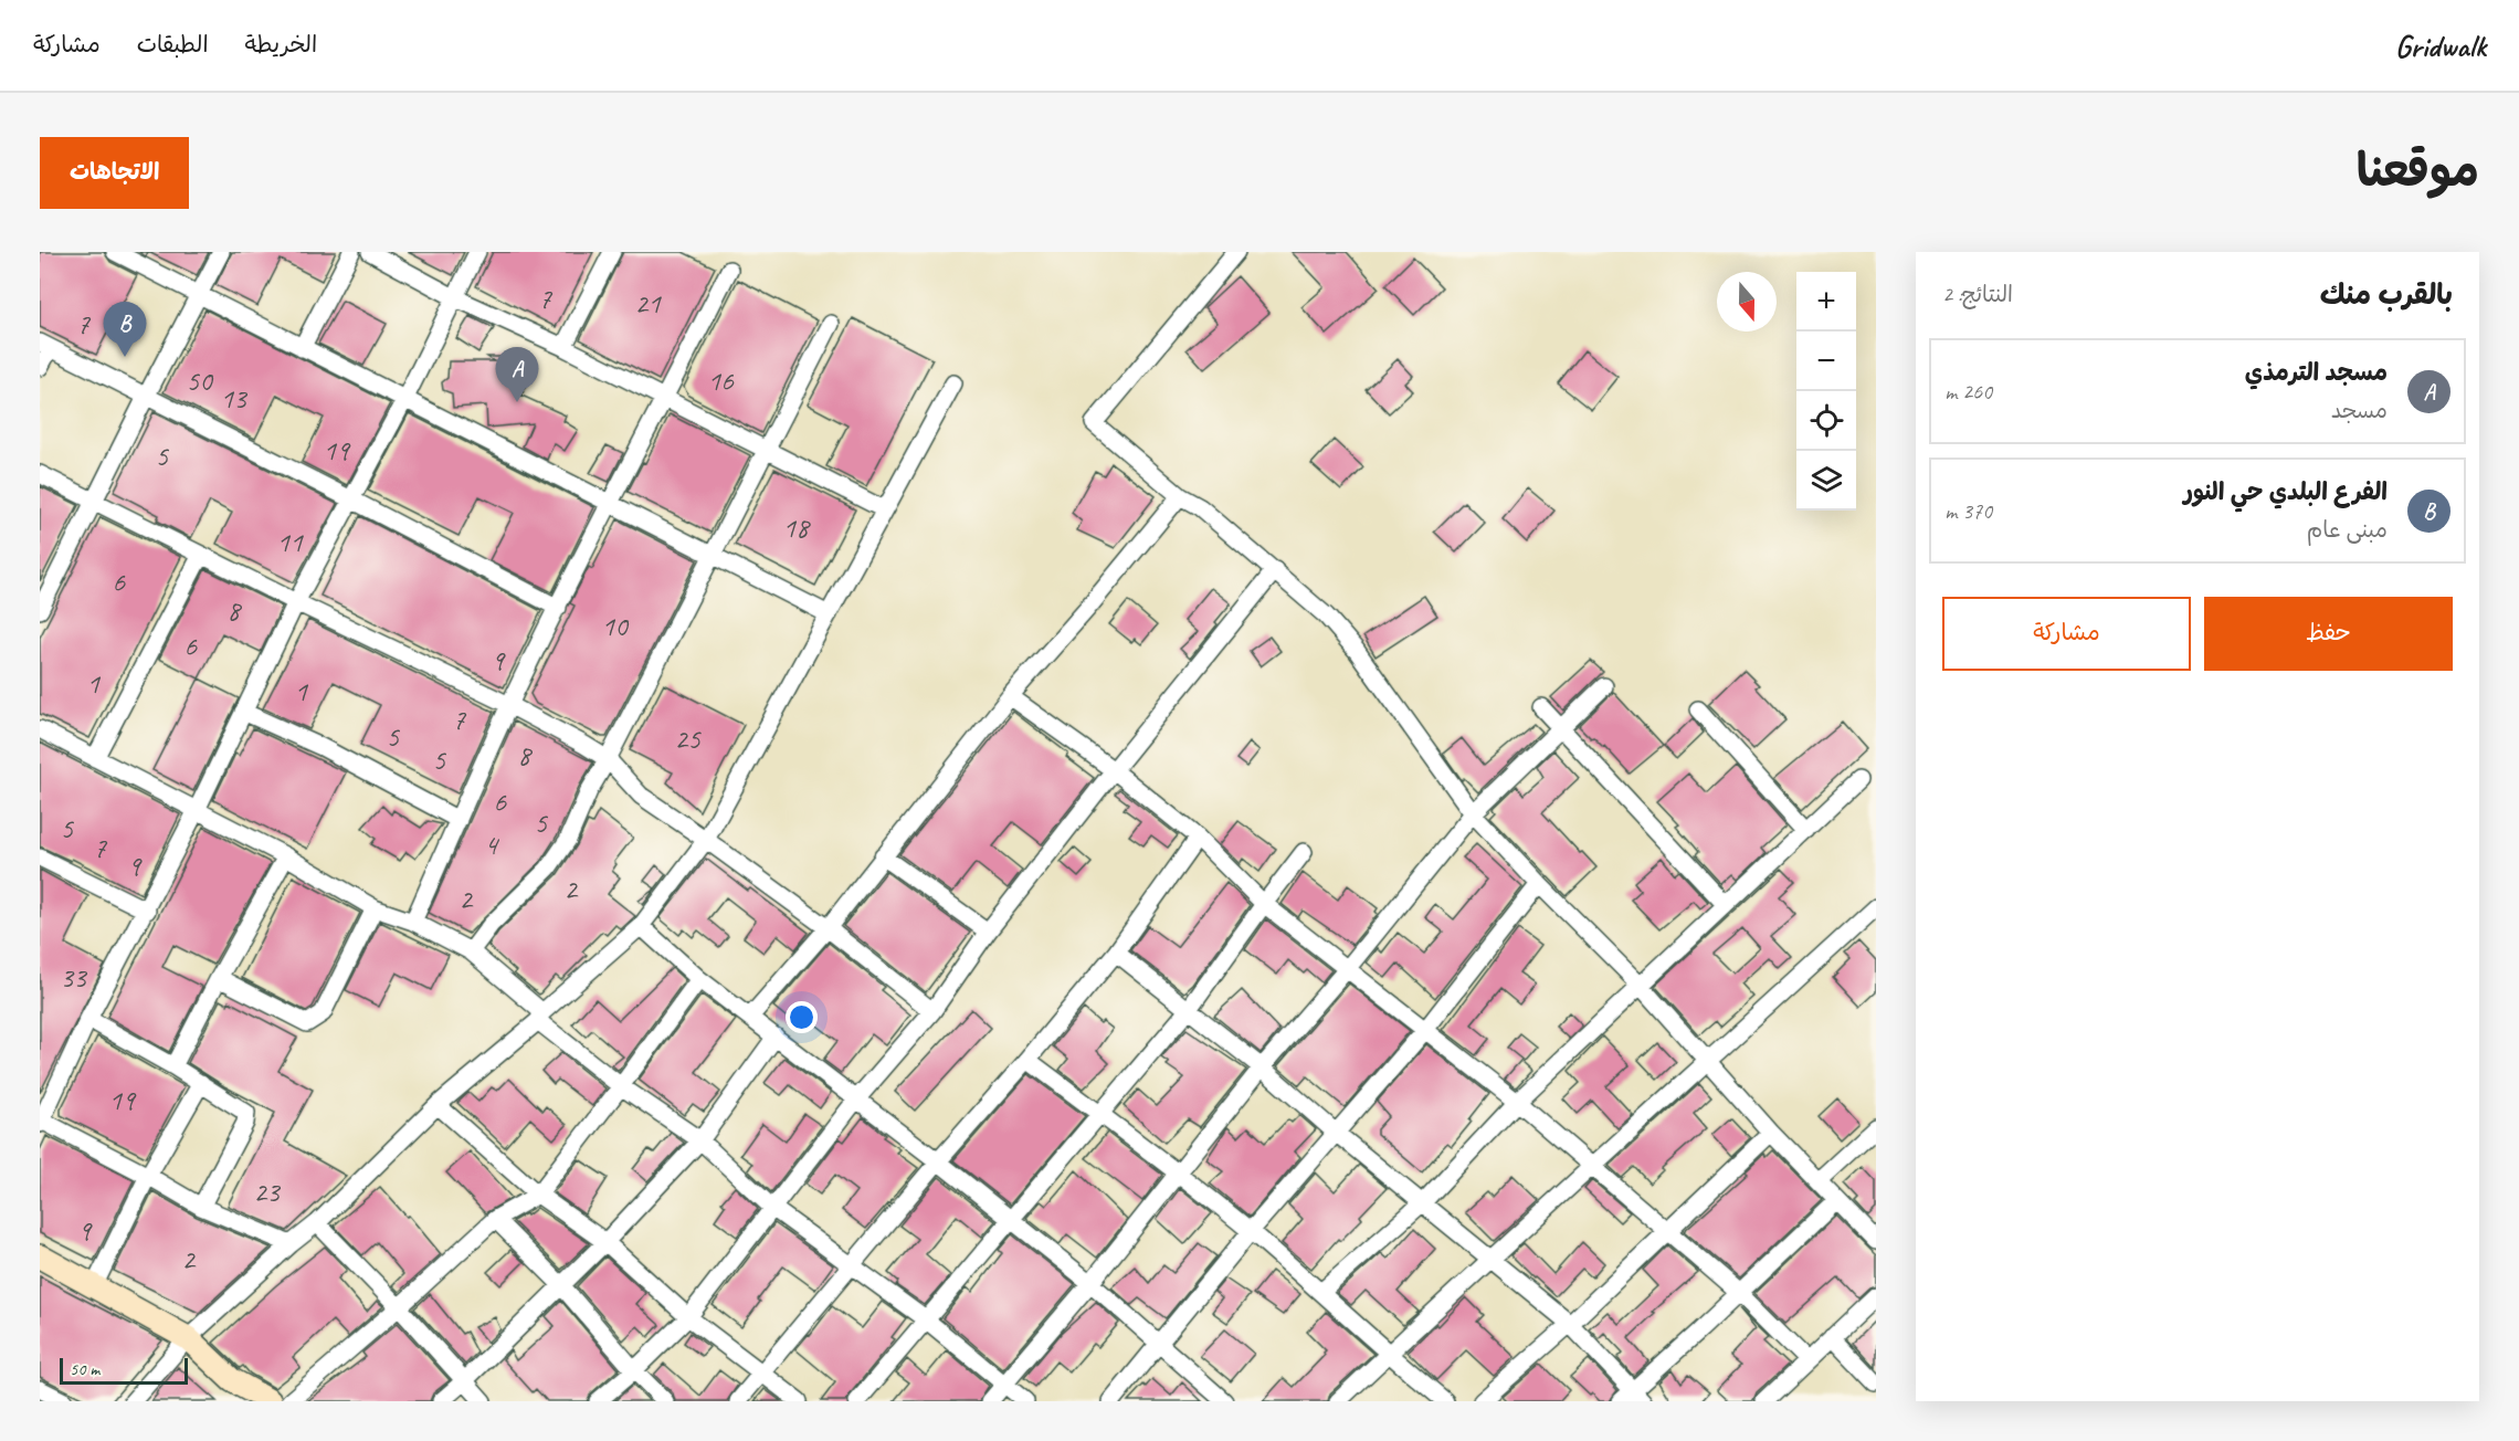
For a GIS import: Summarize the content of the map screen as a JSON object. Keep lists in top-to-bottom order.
{
  "house_numbers": [
    "7",
    "21",
    "7",
    "50",
    "16",
    "13",
    "19",
    "5",
    "18",
    "11",
    "6",
    "8",
    "10",
    "6",
    "9",
    "1",
    "1",
    "7",
    "5",
    "25",
    "8",
    "5",
    "6",
    "5",
    "5",
    "4",
    "7",
    "9",
    "2",
    "2",
    "33",
    "19",
    "23",
    "9",
    "2"
  ],
  "scale_bar": "50 m",
  "north": "bottom",
  "page": {
    "header": "Gridwalk",
    "nav": ["الخريطة", "الطبقات", "مشاركة"],
    "title": "موقعنا",
    "buttons": [
      "الاتجاهات",
      ["حفظ", "مشاركة"]
    ],
    "heading": ["بالقرب منك", "النتائج: 2"],
    "map_buttons": ["+", "−"],
    "pins": ["B", "A"],
    "list": [
      {
        "mark": "A",
        "name": "مسجد الترمذي",
        "note": "مسجد",
        "value": "260 m"
      },
      {
        "mark": "B",
        "name": "الفرع البلدي حي النور",
        "note": "مبنى عام",
        "value": "370 m"
      }
    ],
    "scale": "50 m"
  }
}
